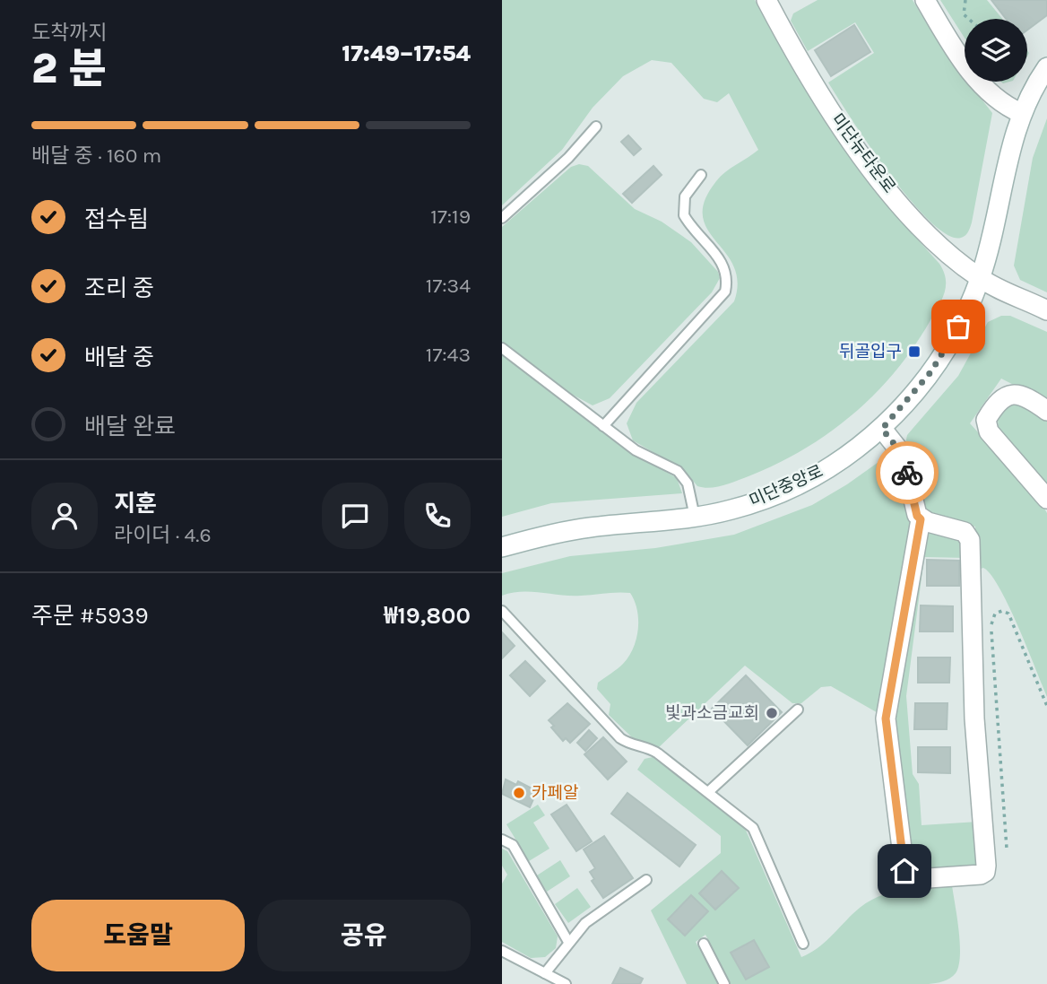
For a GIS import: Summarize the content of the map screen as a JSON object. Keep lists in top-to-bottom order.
{
  "streets": {
    "street": ["미단뉴타운로", "미단중앙로"]
  },
  "crossings": [
    ["미단뉴타운로", "미단중앙로"]
  ],
  "places": {
    "transit": ["뒤골입구"],
    "other": ["빛과소금교회", "카페알"]
  },
  "page": {
    "heading": ["2 분", "도착까지", "17:49–17:54"],
    "panel": [
      "지훈",
      "라이더 · 4.6",
      "주문 #5939",
      "₩19,800"
    ],
    "bar": "배달 중 · 160 m",
    "list": [
      ["접수됨", "17:19"],
      ["조리 중", "17:34"],
      ["배달 중", "17:43"],
      "배달 완료"
    ],
    "buttons": ["도움말", "공유"]
  }
}
